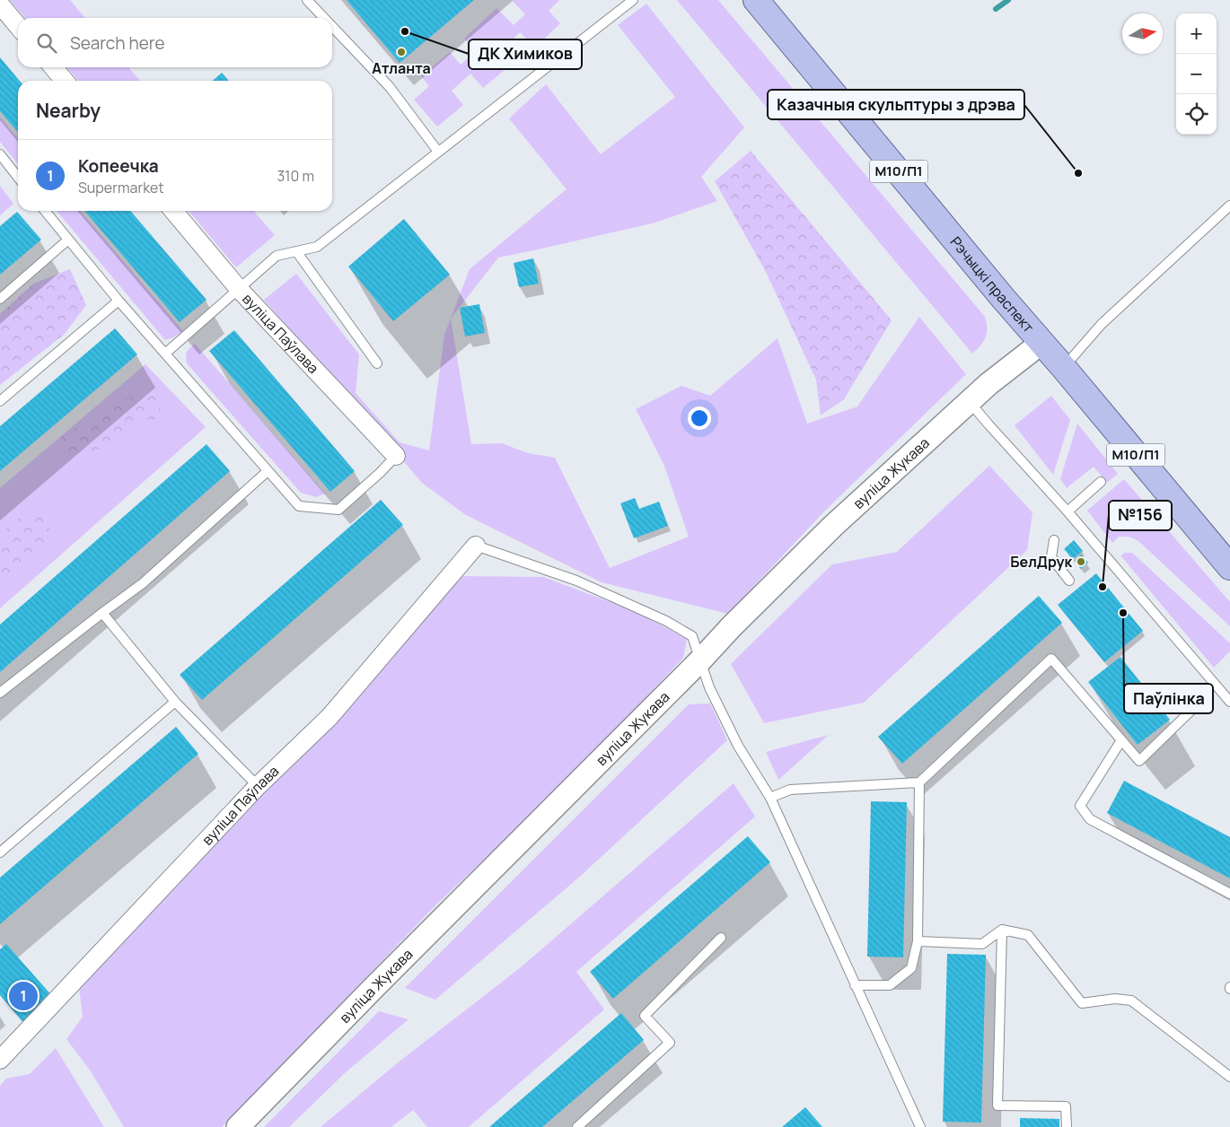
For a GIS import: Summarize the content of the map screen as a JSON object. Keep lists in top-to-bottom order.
{
  "streets": {
    "main road": ["М10/П1", "Рэчыцкі праспект"],
    "street": ["вуліца Паўлава", "вуліца Жукава"]
  },
  "crossings": [
    ["Рэчыцкі праспект", "вуліца Жукава"]
  ],
  "places": [
    "ДК Химиков",
    "Атланта",
    "Казачныя скульптуры з дрэва",
    "БелДрук",
    "№156",
    "Паўлінка"
  ],
  "north": "right",
  "page": {
    "map_buttons": ["+", "−"],
    "search": "Search here",
    "heading": "Nearby",
    "list": [
      {
        "mark": "1",
        "name": "Копеечка",
        "note": "Supermarket",
        "value": "310 m"
      }
    ],
    "pins": "1"
  }
}
